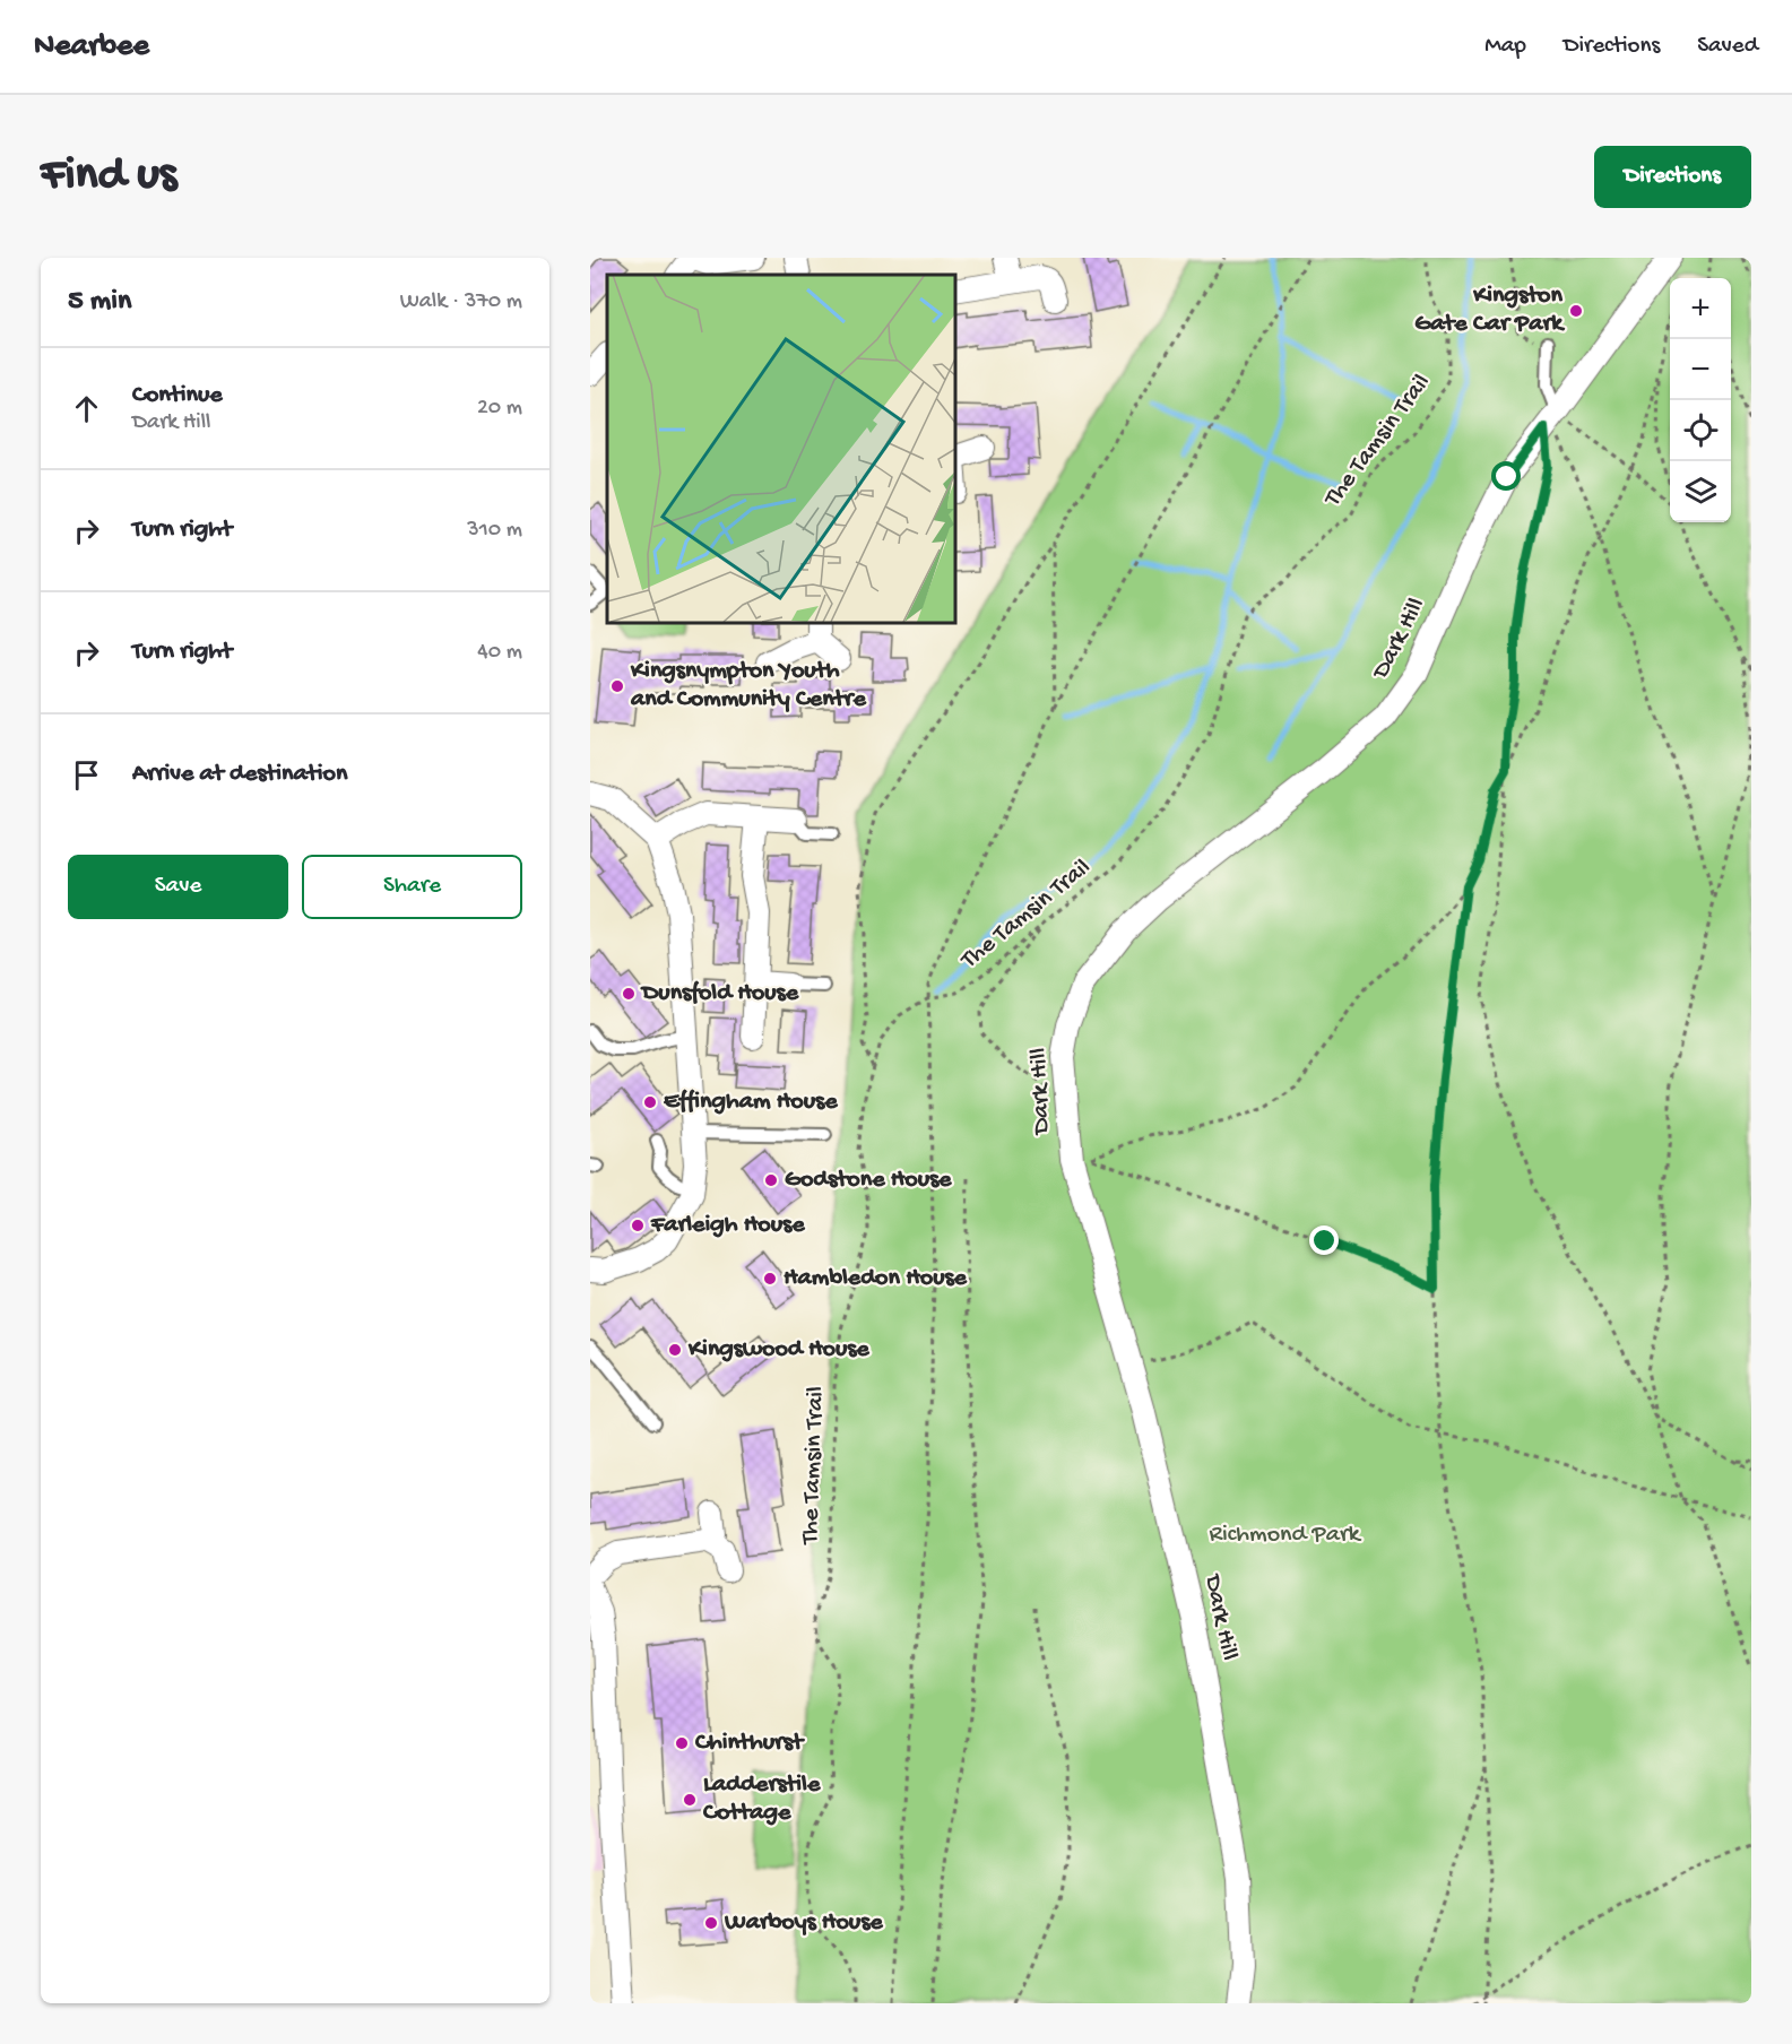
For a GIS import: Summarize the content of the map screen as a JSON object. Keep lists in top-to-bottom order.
{
  "streets": {
    "street": ["Dark Hill"],
    "path": ["The Tamsin Trail"]
  },
  "parks": ["Richmond Park"],
  "places": [
    "Kingston Gate Car Park",
    "Kingsnympton Youth and Community Centre",
    "Dunsfold House",
    "Effingham House",
    "Godstone House",
    "Farleigh House",
    "Hambledon House",
    "Kingswood House",
    "Chinthurst",
    "Ladderstile Cottage",
    "Warboys House"
  ],
  "page": {
    "header": "Nearbee",
    "nav": ["Map", "Directions", "Saved"],
    "buttons": [
      "Directions",
      ["Save", "Share"]
    ],
    "title": "Find us",
    "heading": ["5 min", "Walk · 370 m"],
    "map_buttons": ["+", "−"],
    "list": [
      ["Continue", "Dark Hill", "20 m"],
      ["Turn right", "310 m"],
      ["Turn right", "40 m"],
      "Arrive at destination"
    ]
  }
}
